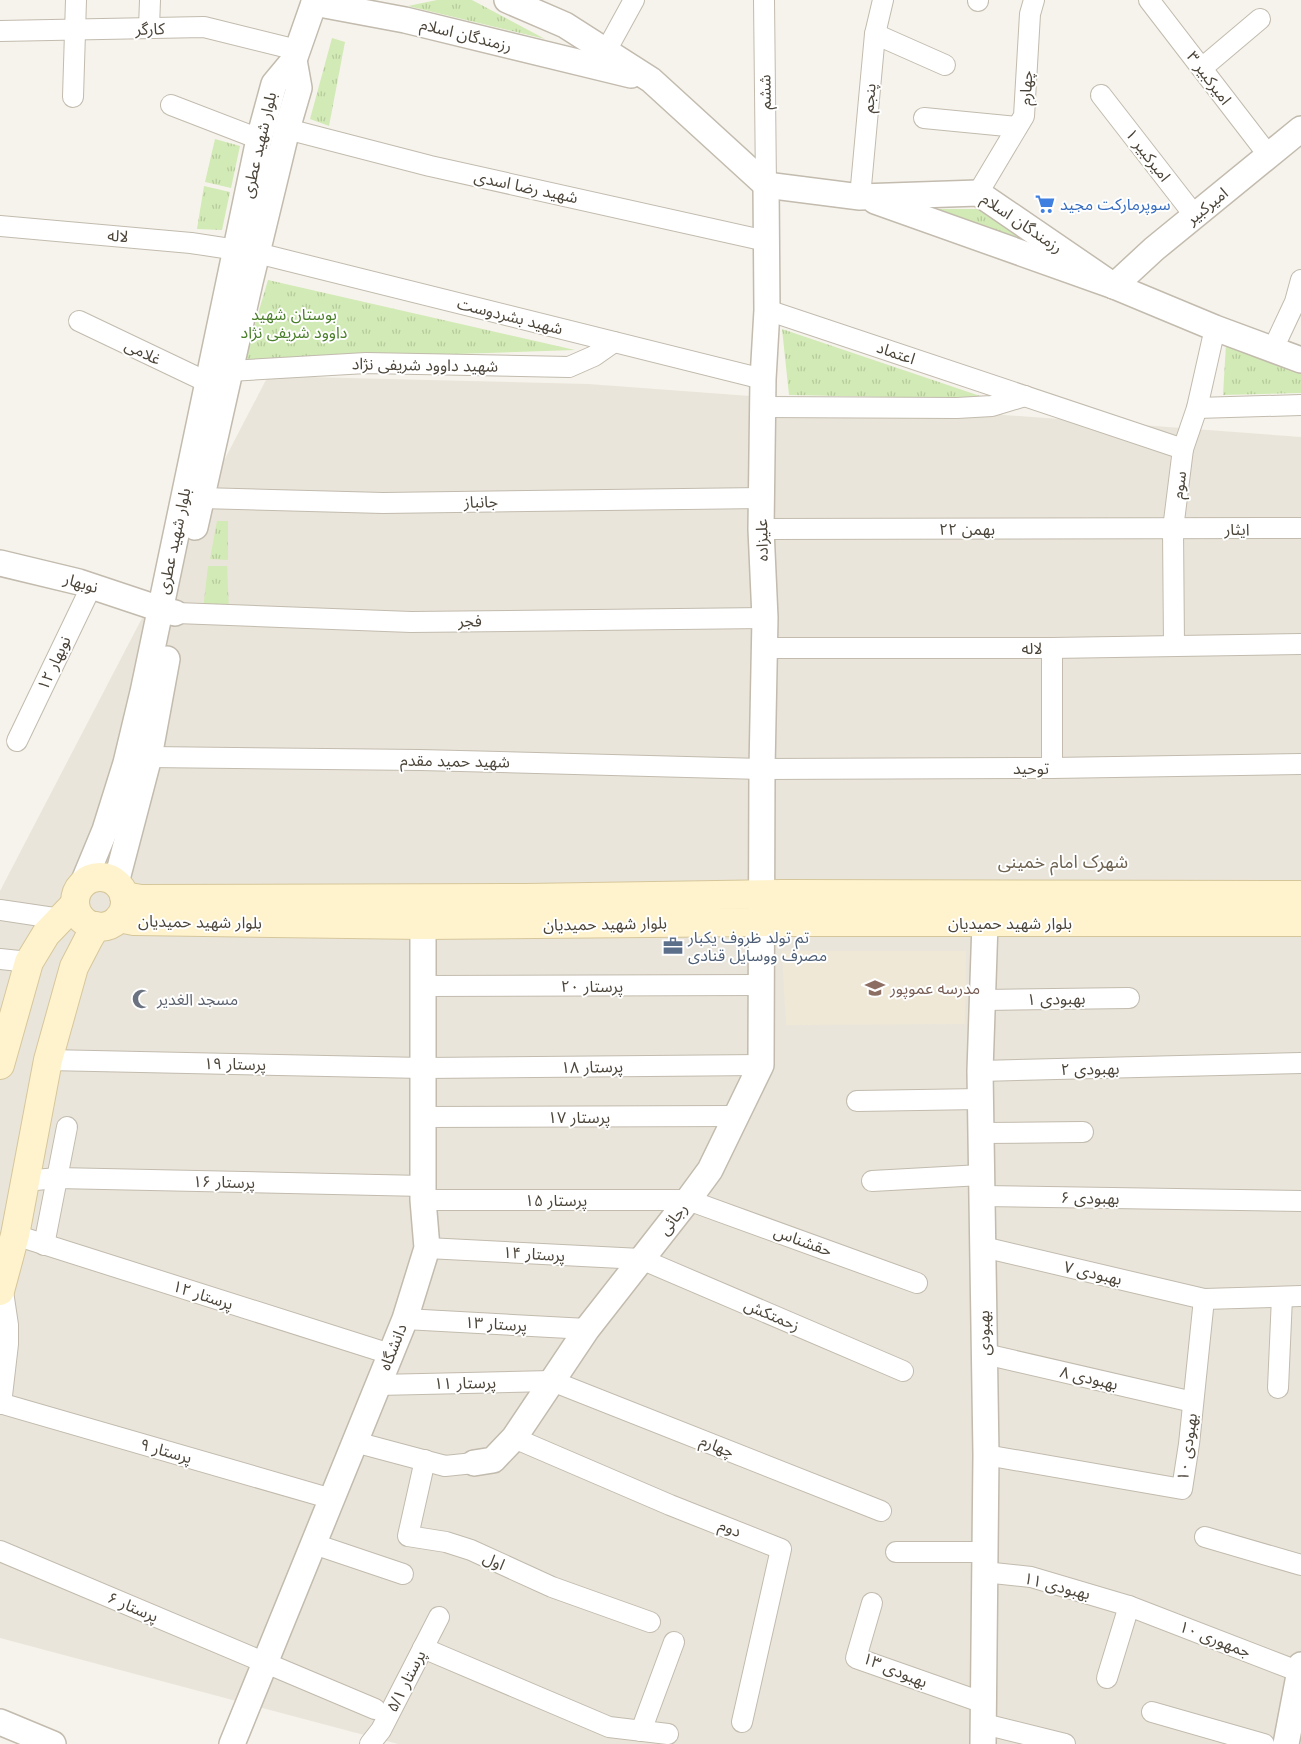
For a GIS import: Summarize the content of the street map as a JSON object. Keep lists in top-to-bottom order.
{
  "streets": {
    "main road": ["بلوار شهید حمیدیان"],
    "street": [
      "کارگر",
      "رزمندگان اسلام",
      "امیرکبیر ۳",
      "چهارم",
      "ششم",
      "پنجم",
      "بلوار شهید عطری",
      "امیرکبیر ۱",
      "شهید رضا اسدی",
      "امیرکبیر",
      "لاله",
      "شهید بشردوست",
      "غلامی",
      "اعتماد",
      "شهید داوود شریفی نژاد",
      "سوم",
      "جانباز",
      "۲۲ بهمن",
      "ایثار",
      "علیزاده",
      "نوبهار",
      "فجر",
      "نوبهار ۱۲",
      "شهید حمید مقدم",
      "توحید",
      "پرستار ۲۰",
      "بهبودی ۱",
      "پرستار ۱۹",
      "پرستار ۱۸",
      "بهبودی ۲",
      "پرستار ۱۷",
      "پرستار ۱۶",
      "بهبودی ۶",
      "پرستار ۱۵",
      "رجائی",
      "حقشناس",
      "پرستار ۱۴",
      "بهبودی ۷",
      "پرستار ۱۲",
      "زحمتکش",
      "پرستار ۱۳",
      "بهبودی",
      "دانشگاه",
      "بهبودی ۸",
      "پرستار ۱۱",
      "بهبودی ۱۰",
      "پرستار ۹",
      "دوم",
      "اول",
      "بهبودی ۱۱",
      "پرستار ۶",
      "جمهوری ۱۰",
      "بهبودی ۱۳",
      "پرستار ۵/۱"
    ]
  },
  "crossings": [
    ["کارگر", "بلوار شهید عطری"],
    ["رزمندگان اسلام", "چهارم"],
    ["رزمندگان اسلام", "ششم"],
    ["رزمندگان اسلام", "پنجم"],
    ["رزمندگان اسلام", "امیرکبیر"],
    ["رزمندگان اسلام", "سوم"],
    ["رزمندگان اسلام", "علیزاده"],
    ["امیرکبیر ۳", "امیرکبیر"],
    ["چهارم", "رجائی"],
    ["چهارم", "پرستار ۱۱"],
    ["ششم", "علیزاده"],
    ["بلوار شهید عطری", "شهید رضا اسدی"],
    ["بلوار شهید عطری", "لاله"],
    ["بلوار شهید عطری", "شهید بشردوست"],
    ["بلوار شهید عطری", "غلامی"],
    ["بلوار شهید عطری", "شهید داوود شریفی نژاد"],
    ["بلوار شهید عطری", "جانباز"],
    ["بلوار شهید عطری", "نوبهار"],
    ["بلوار شهید عطری", "فجر"],
    ["بلوار شهید عطری", "شهید حمید مقدم"],
    ["بلوار شهید عطری", "بلوار شهید حمیدیان"],
    ["امیرکبیر ۱", "امیرکبیر"],
    ["شهید رضا اسدی", "علیزاده"],
    ["لاله", "شهید بشردوست"],
    ["لاله", "سوم"],
    ["لاله", "علیزاده"],
    ["شهید بشردوست", "شهید داوود شریفی نژاد"],
    ["شهید بشردوست", "علیزاده"],
    ["اعتماد", "سوم"],
    ["اعتماد", "علیزاده"],
    ["سوم", "۲۲ بهمن"],
    ["سوم", "ایثار"],
    ["جانباز", "علیزاده"],
    ["۲۲ بهمن", "ایثار"],
    ["۲۲ بهمن", "علیزاده"],
    ["علیزاده", "فجر"],
    ["علیزاده", "شهید حمید مقدم"],
    ["علیزاده", "توحید"],
    ["علیزاده", "بلوار شهید حمیدیان"],
    ["علیزاده", "رجائی"],
    ["نوبهار", "فجر"],
    ["نوبهار", "نوبهار ۱۲"],
    ["شهید حمید مقدم", "توحید"],
    ["بلوار شهید حمیدیان", "رجائی"],
    ["بلوار شهید حمیدیان", "بهبودی"],
    ["بلوار شهید حمیدیان", "دانشگاه"],
    ["پرستار ۲۰", "رجائی"],
    ["پرستار ۲۰", "دانشگاه"],
    ["بهبودی ۱", "بهبودی"],
    ["پرستار ۱۹", "پرستار ۱۸"],
    ["پرستار ۱۹", "دانشگاه"],
    ["پرستار ۱۸", "رجائی"],
    ["پرستار ۱۸", "دانشگاه"],
    ["بهبودی ۲", "بهبودی"],
    ["پرستار ۱۷", "رجائی"],
    ["پرستار ۱۷", "دانشگاه"],
    ["پرستار ۱۶", "پرستار ۱۵"],
    ["پرستار ۱۶", "دانشگاه"],
    ["بهبودی ۶", "بهبودی"],
    ["پرستار ۱۵", "رجائی"],
    ["پرستار ۱۵", "حقشناس"],
    ["پرستار ۱۵", "دانشگاه"],
    ["رجائی", "حقشناس"],
    ["رجائی", "پرستار ۱۴"],
    ["رجائی", "زحمتکش"],
    ["رجائی", "پرستار ۱۳"],
    ["رجائی", "پرستار ۱۱"],
    ["رجائی", "دوم"],
    ["پرستار ۱۴", "زحمتکش"],
    ["پرستار ۱۴", "دانشگاه"],
    ["بهبودی ۷", "بهبودی"],
    ["بهبودی ۷", "بهبودی ۱۰"],
    ["پرستار ۱۲", "دانشگاه"],
    ["پرستار ۱۳", "دانشگاه"],
    ["بهبودی", "بهبودی ۸"],
    ["بهبودی", "بهبودی ۱۰"],
    ["بهبودی", "بهبودی ۱۱"],
    ["بهبودی", "بهبودی ۱۳"],
    ["دانشگاه", "پرستار ۱۱"],
    ["دانشگاه", "پرستار ۹"],
    ["دانشگاه", "پرستار ۶"],
    ["بهبودی ۸", "بهبودی ۱۰"],
    ["بهبودی ۱۱", "جمهوری ۱۰"]
  ],
  "districts": ["شهرک امام خمینی"],
  "parks": ["بوستان شهید داوود شریفی نژاد"],
  "places": {
    "supermarket": ["سوپرمارکت مجید"],
    "office": ["تم تولد ظروف یکبار مصرف ووسایل قنادی"],
    "school or university": ["مدرسه عموپور"],
    "mosque": ["مسجد الغدیر"]
  }
}
